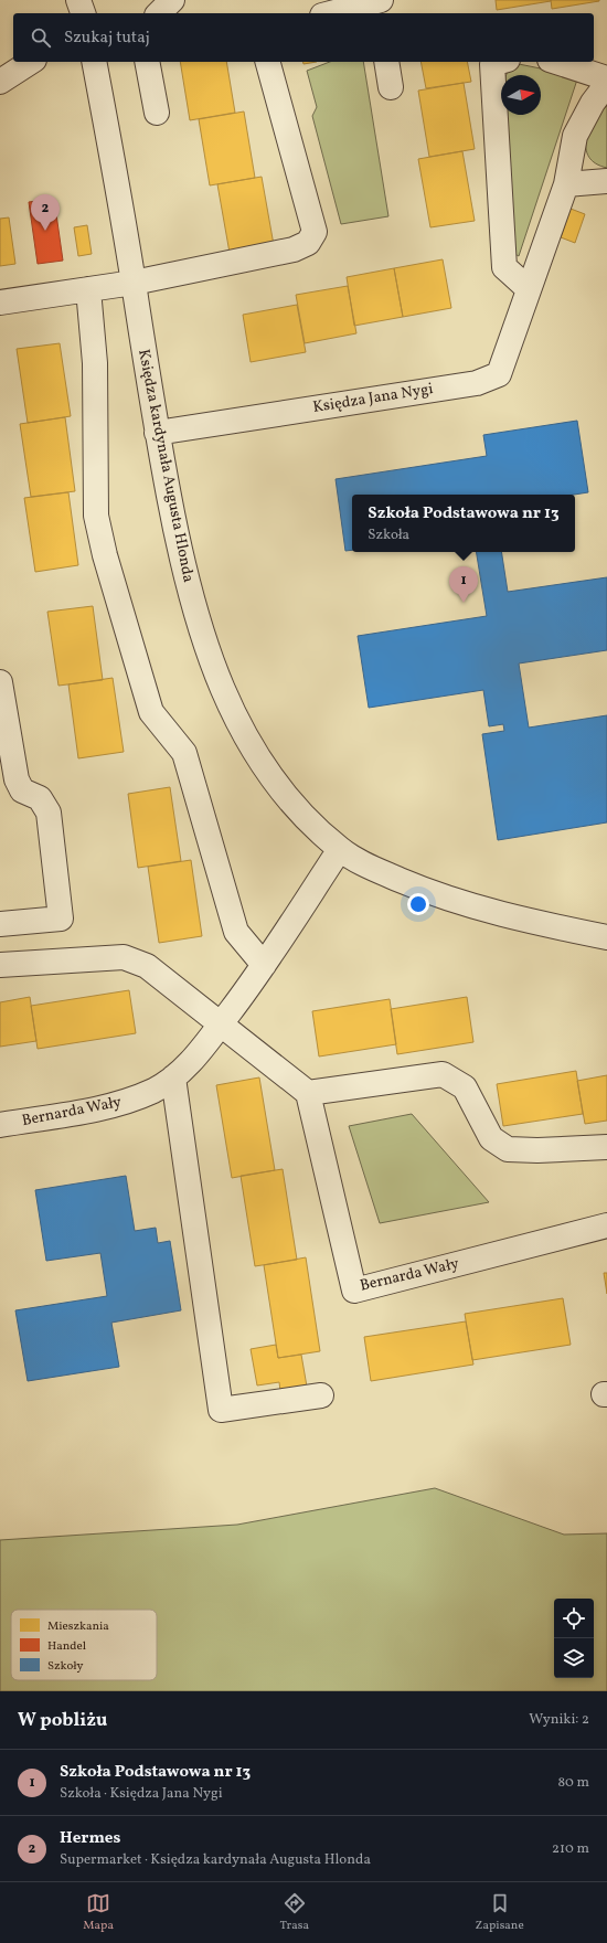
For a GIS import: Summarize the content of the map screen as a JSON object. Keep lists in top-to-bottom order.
{
  "streets": {
    "street": ["Księdza Jana Nygi", "Księdza kardynała Augusta Hlonda", "Bernarda Wały"]
  },
  "crossings": [
    ["Księdza Jana Nygi", "Księdza kardynała Augusta Hlonda"],
    ["Księdza kardynała Augusta Hlonda", "Bernarda Wały"]
  ],
  "legend": ["Mieszkania", "Handel", "Szkoły"],
  "north": "right",
  "page": {
    "search": "Szukaj tutaj",
    "pins": ["2", "1"],
    "popup": ["Szkoła Podstawowa nr 13", "Szkoła"],
    "heading": ["W pobliżu", "Wyniki: 2"],
    "list": [
      {
        "mark": "1",
        "name": "Szkoła Podstawowa nr 13",
        "note": "Szkoła · Księdza Jana Nygi",
        "value": "80 m"
      },
      {
        "mark": "2",
        "name": "Hermes",
        "note": "Supermarket · Księdza kardynała Augusta Hlonda",
        "value": "210 m"
      }
    ],
    "nav": ["Mapa", "Trasa", "Zapisane"]
  }
}
